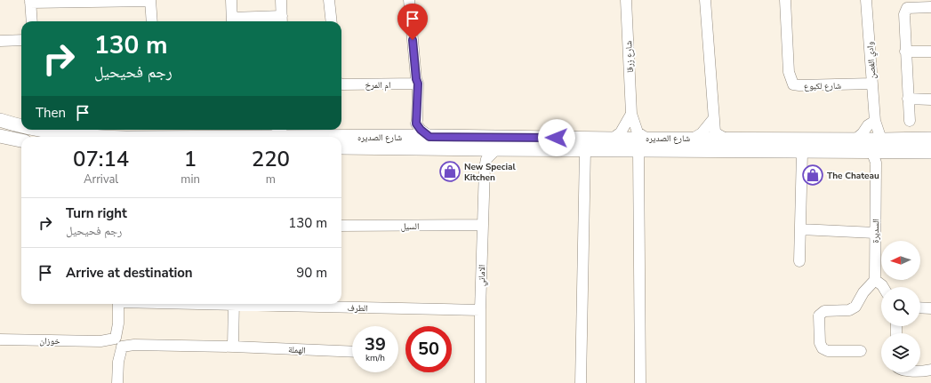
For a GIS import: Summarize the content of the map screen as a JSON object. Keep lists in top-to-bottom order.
{
  "streets": {
    "main road": ["شارع الصديره"],
    "street": [
      "شارع زرقا",
      "وادي الغصن",
      "ام المرخ",
      "شارع لكبوع",
      "السيل",
      "السديرة",
      "الاماني",
      "الطرف",
      "خوزان",
      "الهملة"
    ]
  },
  "crossings": [
    ["شارع زرقا", "شارع الصديره"],
    ["وادي الغصن", "شارع لكبوع"],
    ["وادي الغصن", "شارع الصديره"],
    ["شارع الصديره", "السديرة"],
    ["شارع الصديره", "الاماني"],
    ["السيل", "الاماني"],
    ["الاماني", "الطرف"],
    ["خوزان", "الهملة"]
  ],
  "places": {
    "shop": ["New Special Kitchen", "The Chateau"]
  },
  "north": "left",
  "page": {
    "turn": ["130 m", "رجم فحيحيل"],
    "then": "Then",
    "eta": [
      "07:14",
      "Arrival",
      "1",
      "min",
      "220",
      "m"
    ],
    "list": [
      {
        "name": "Turn right",
        "note": "رجم فحيحيل",
        "value": "130 m"
      },
      {
        "name": "Arrive at destination",
        "value": "90 m"
      }
    ],
    "speed": "39 km/h",
    "limit": "50"
  }
}
